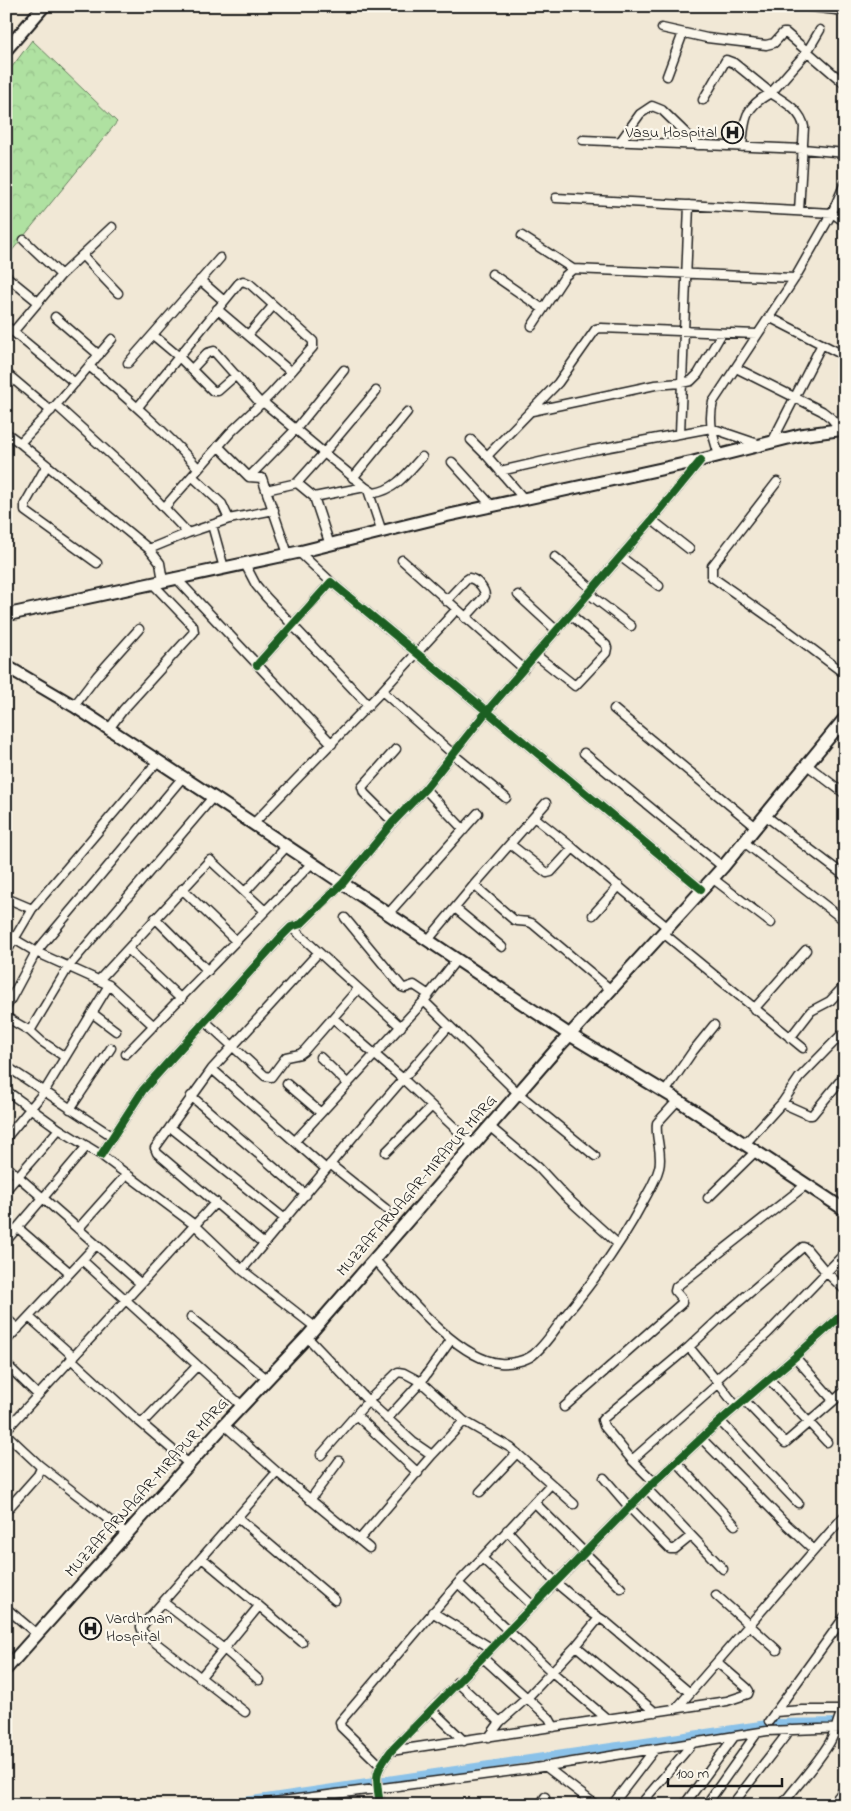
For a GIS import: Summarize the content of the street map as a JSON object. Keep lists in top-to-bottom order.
{
  "streets": {
    "main road": ["MUZZAFARNAGAR-MIRAPUR MARG"]
  },
  "places": {
    "hospital": ["Vasu Hospital", "Vardhman Hospital"]
  },
  "scale_bar": "100 m"
}
